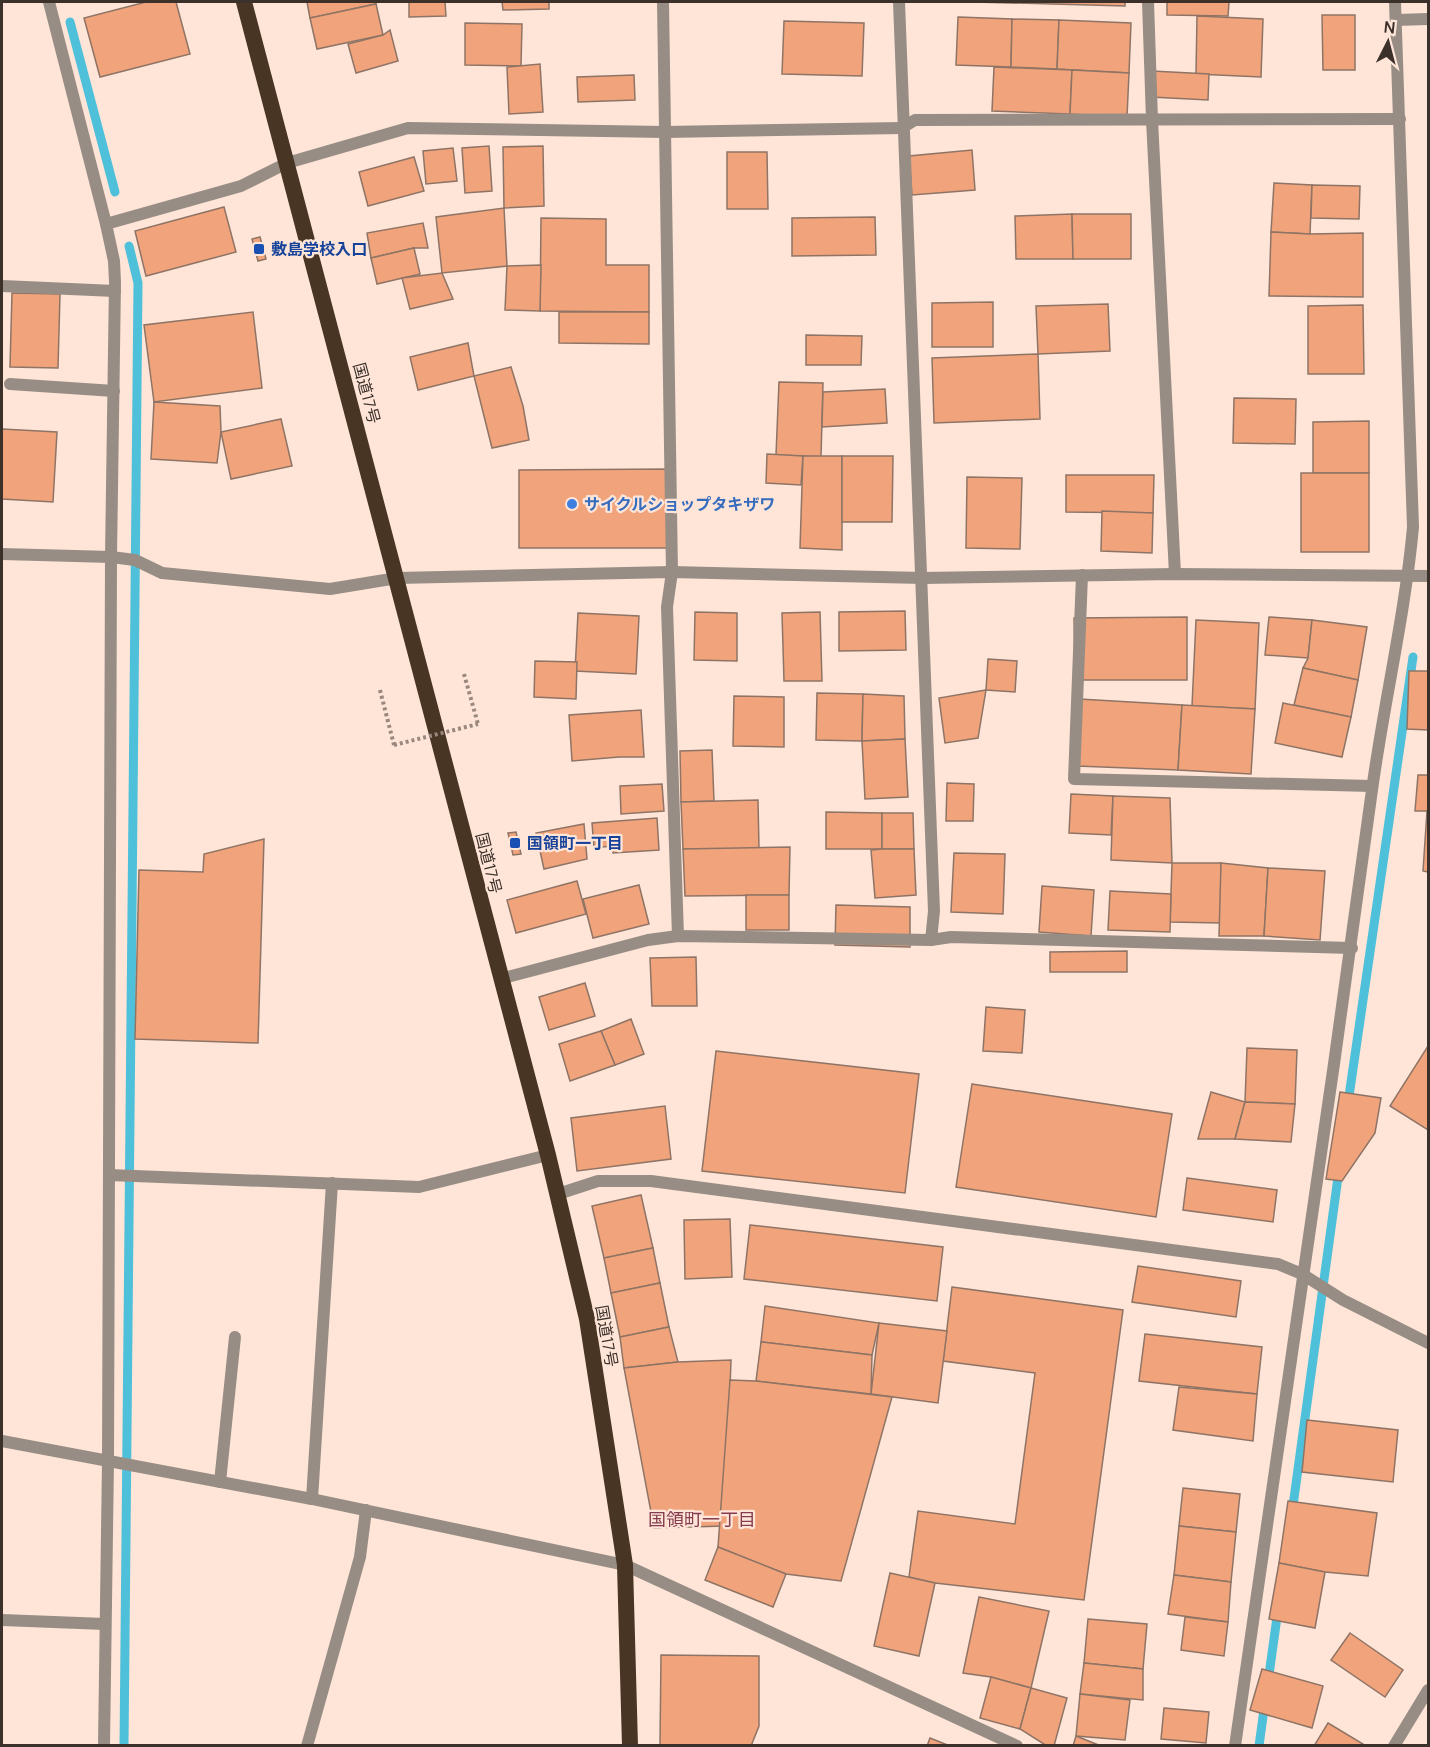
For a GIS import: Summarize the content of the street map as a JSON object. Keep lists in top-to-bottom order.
{
  "streets": {
    "highway": ["国道17号"]
  },
  "districts": ["国領町一丁目"],
  "places": {
    "transit": ["敷島学校入口", "国領町一丁目"],
    "other": ["サイクルショップタキザワ"]
  },
  "north": "top"
}
